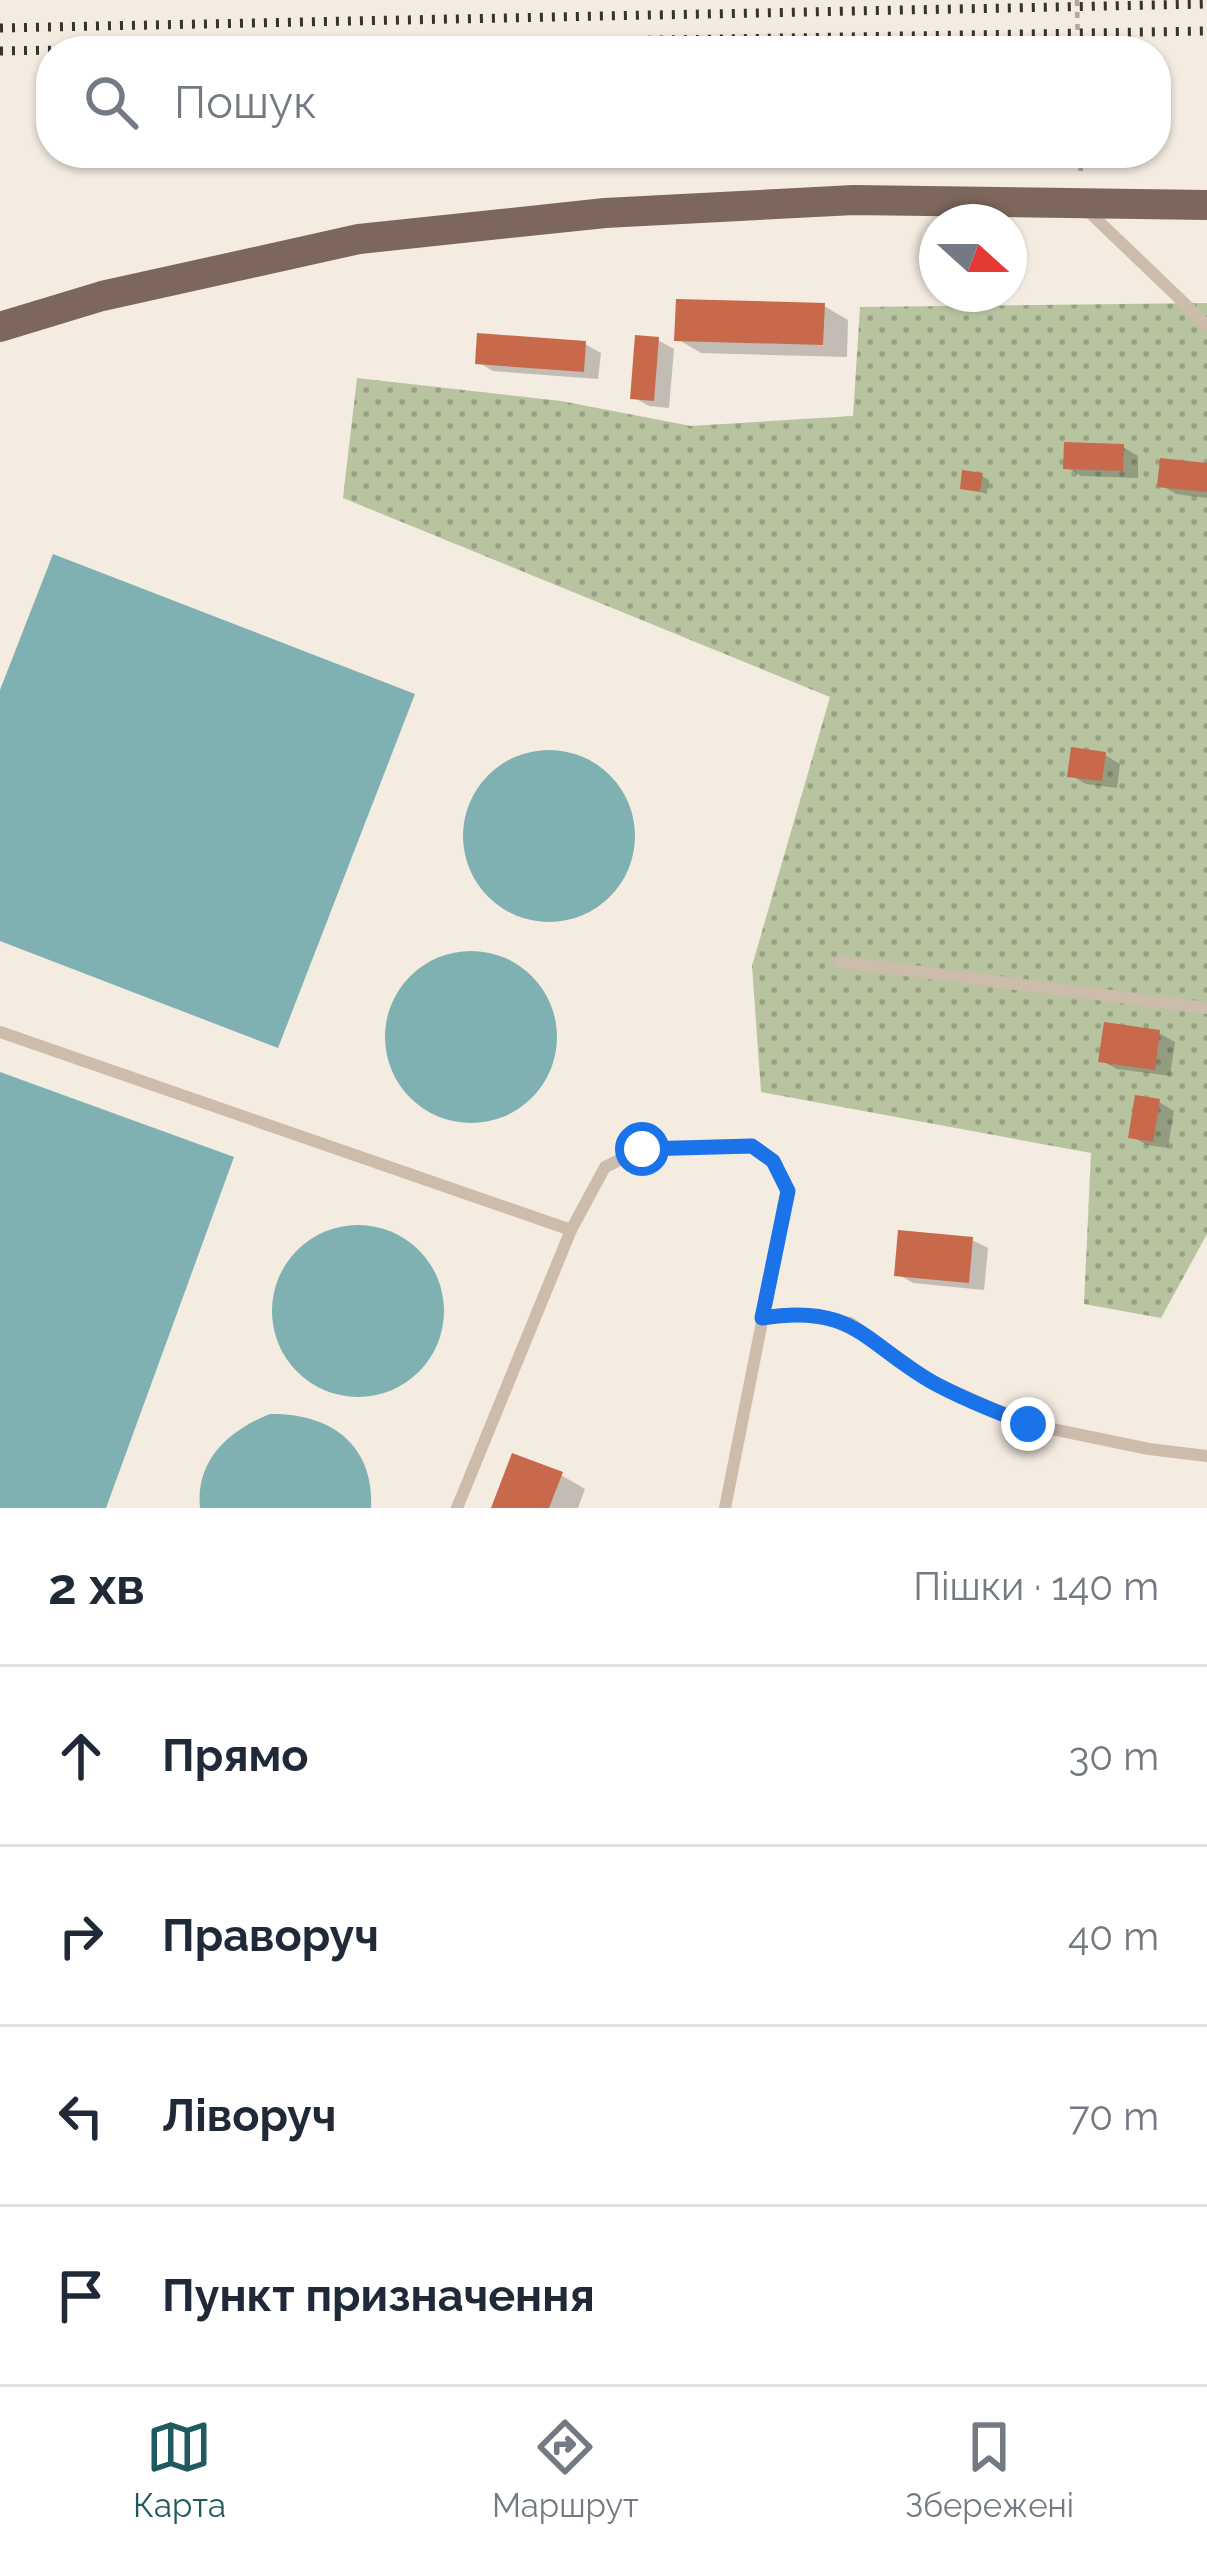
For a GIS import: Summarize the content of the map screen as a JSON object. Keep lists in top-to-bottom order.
{
  "north": "right",
  "page": {
    "search": "Пошук",
    "heading": ["2 хв", "Пішки · 140 m"],
    "list": [
      ["Прямо", "30 m"],
      ["Праворуч", "40 m"],
      ["Ліворуч", "70 m"],
      "Пункт призначення"
    ],
    "nav": ["Карта", "Маршрут", "Збережені"]
  }
}
